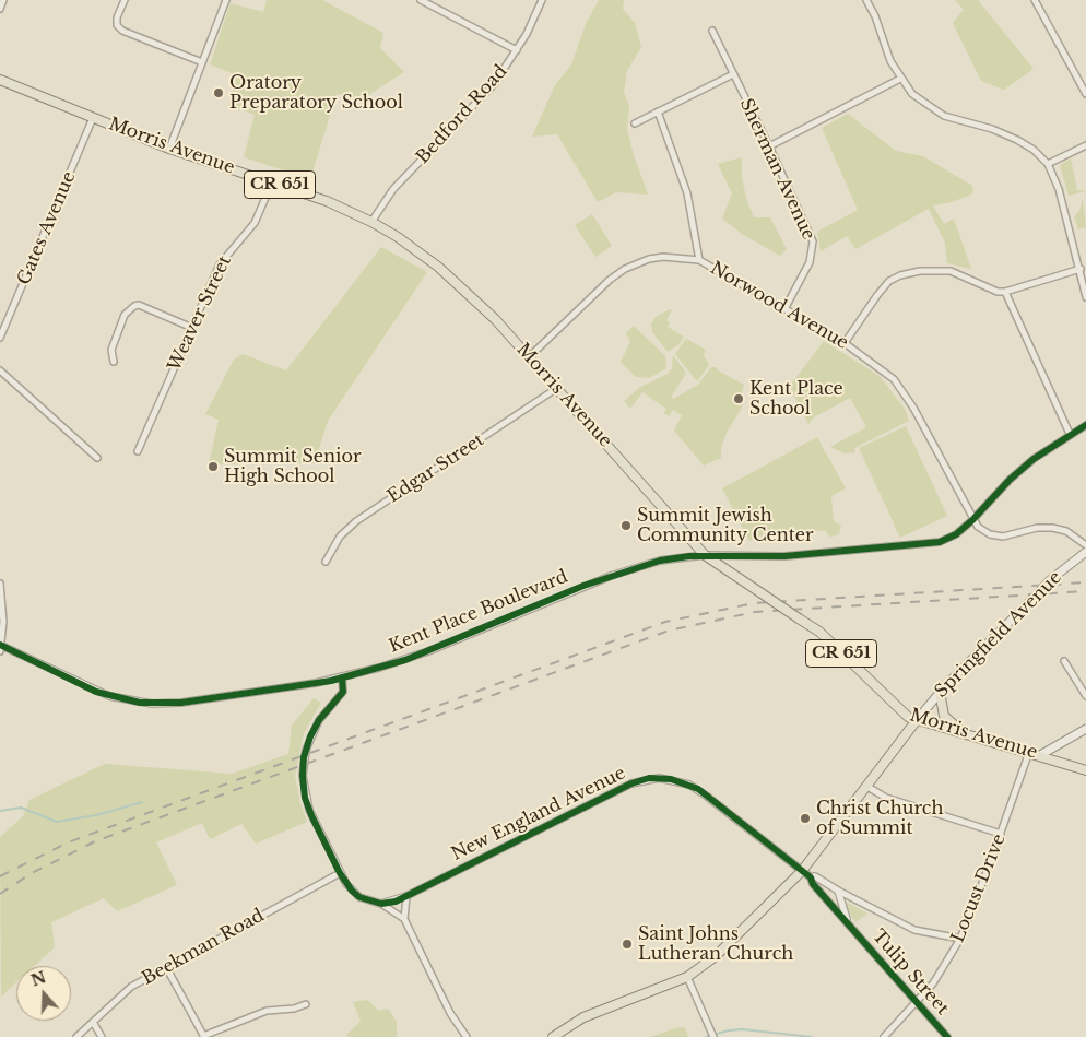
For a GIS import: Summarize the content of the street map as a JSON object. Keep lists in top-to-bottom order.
{
  "streets": {
    "main road": ["Morris Avenue", "CR 651", "Springfield Avenue"],
    "street": [
      "Bedford Road",
      "Sherman Avenue",
      "Gates Avenue",
      "Norwood Avenue",
      "Weaver Street",
      "Edgar Street",
      "Kent Place Boulevard",
      "New England Avenue",
      "Locust Drive",
      "Beekman Road",
      "Tulip Street"
    ]
  },
  "crossings": [
    ["Bedford Road", "Morris Avenue"],
    ["Morris Avenue", "Gates Avenue"],
    ["Morris Avenue", "Norwood Avenue"],
    ["Morris Avenue", "Weaver Street"],
    ["Morris Avenue", "Edgar Street"],
    ["Morris Avenue", "Kent Place Boulevard"],
    ["Morris Avenue", "Springfield Avenue"],
    ["Morris Avenue", "Locust Drive"],
    ["Sherman Avenue", "Norwood Avenue"],
    ["Norwood Avenue", "Kent Place Boulevard"],
    ["Springfield Avenue", "New England Avenue"],
    ["Springfield Avenue", "Tulip Street"],
    ["New England Avenue", "Tulip Street"],
    ["Locust Drive", "Tulip Street"]
  ],
  "places": [
    "Oratory Preparatory School",
    "Kent Place School",
    "Summit Senior High School",
    "Summit Jewish Community Center",
    "Christ Church of Summit",
    "Saint Johns Lutheran Church"
  ],
  "north": "top"
}
